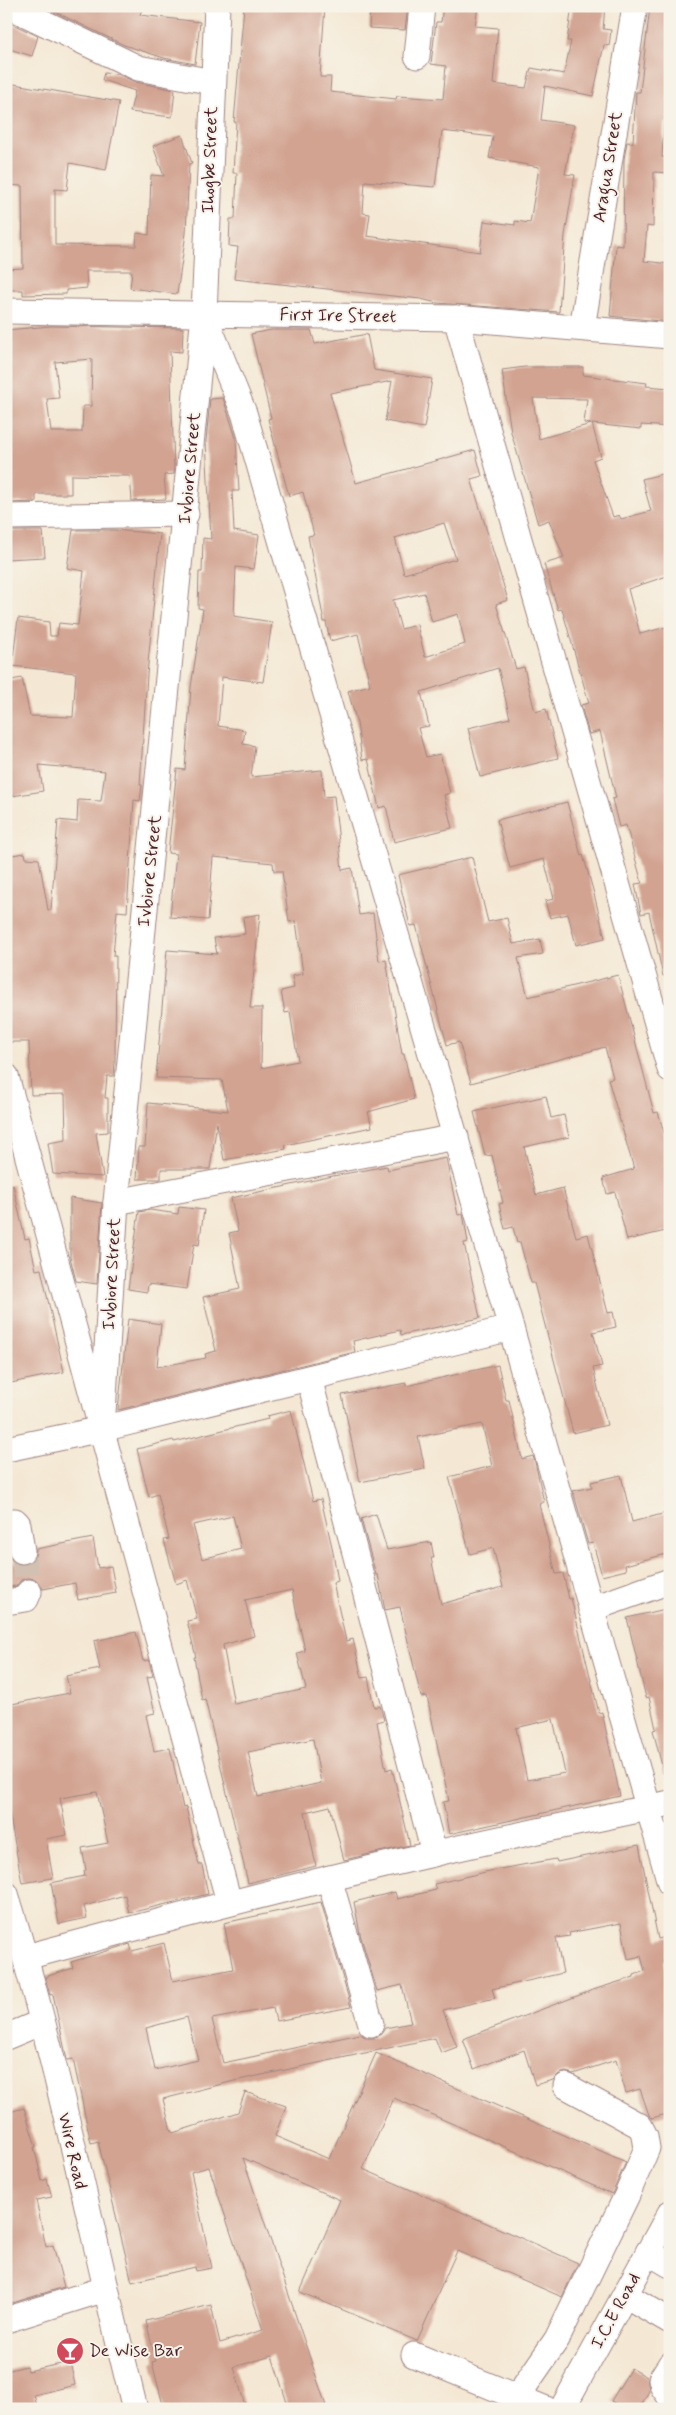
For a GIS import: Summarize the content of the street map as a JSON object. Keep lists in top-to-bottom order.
{
  "streets": {
    "street": [
      "Ihogbe Street",
      "Aragua Street",
      "First Ire Street",
      "Ivbiore Street",
      "Wire Road",
      "I.C.E Road"
    ]
  },
  "crossings": [
    ["Ihogbe Street", "First Ire Street"],
    ["Ihogbe Street", "Ivbiore Street"],
    ["Aragua Street", "First Ire Street"],
    ["First Ire Street", "Ivbiore Street"]
  ],
  "places": {
    "bar": ["De Wise Bar"]
  }
}
